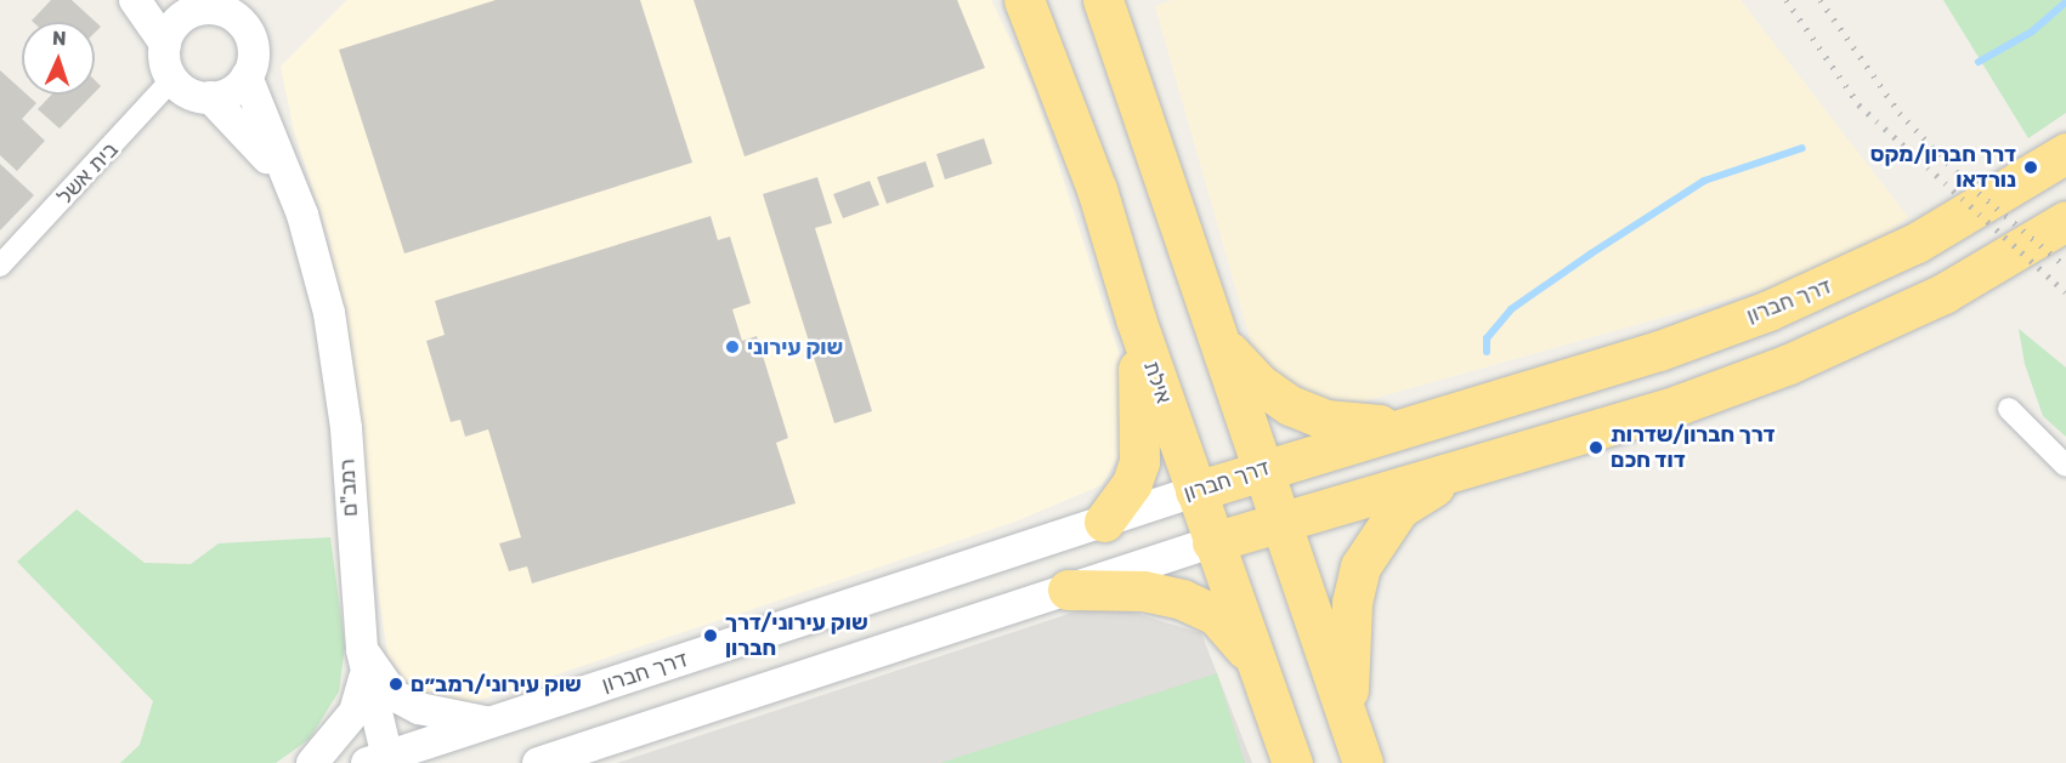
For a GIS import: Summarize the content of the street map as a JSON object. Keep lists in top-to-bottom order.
{
  "streets": {
    "highway": ["דרך חברון", "אילת"],
    "main road": ["רמב\"ם"],
    "street": ["בית אשל"]
  },
  "crossings": [
    ["בית אשל", "רמב\"ם"],
    ["דרך חברון", "אילת"],
    ["דרך חברון", "רמב\"ם"]
  ],
  "places": [
    "דרך חברון/מקס נורדאו",
    "שוק עירוני",
    "דרך חברון/שדרות דוד חכם",
    "שוק עירוני/דרך חברון",
    "שוק עירוני/רמב״ם"
  ],
  "north": "top"
}
